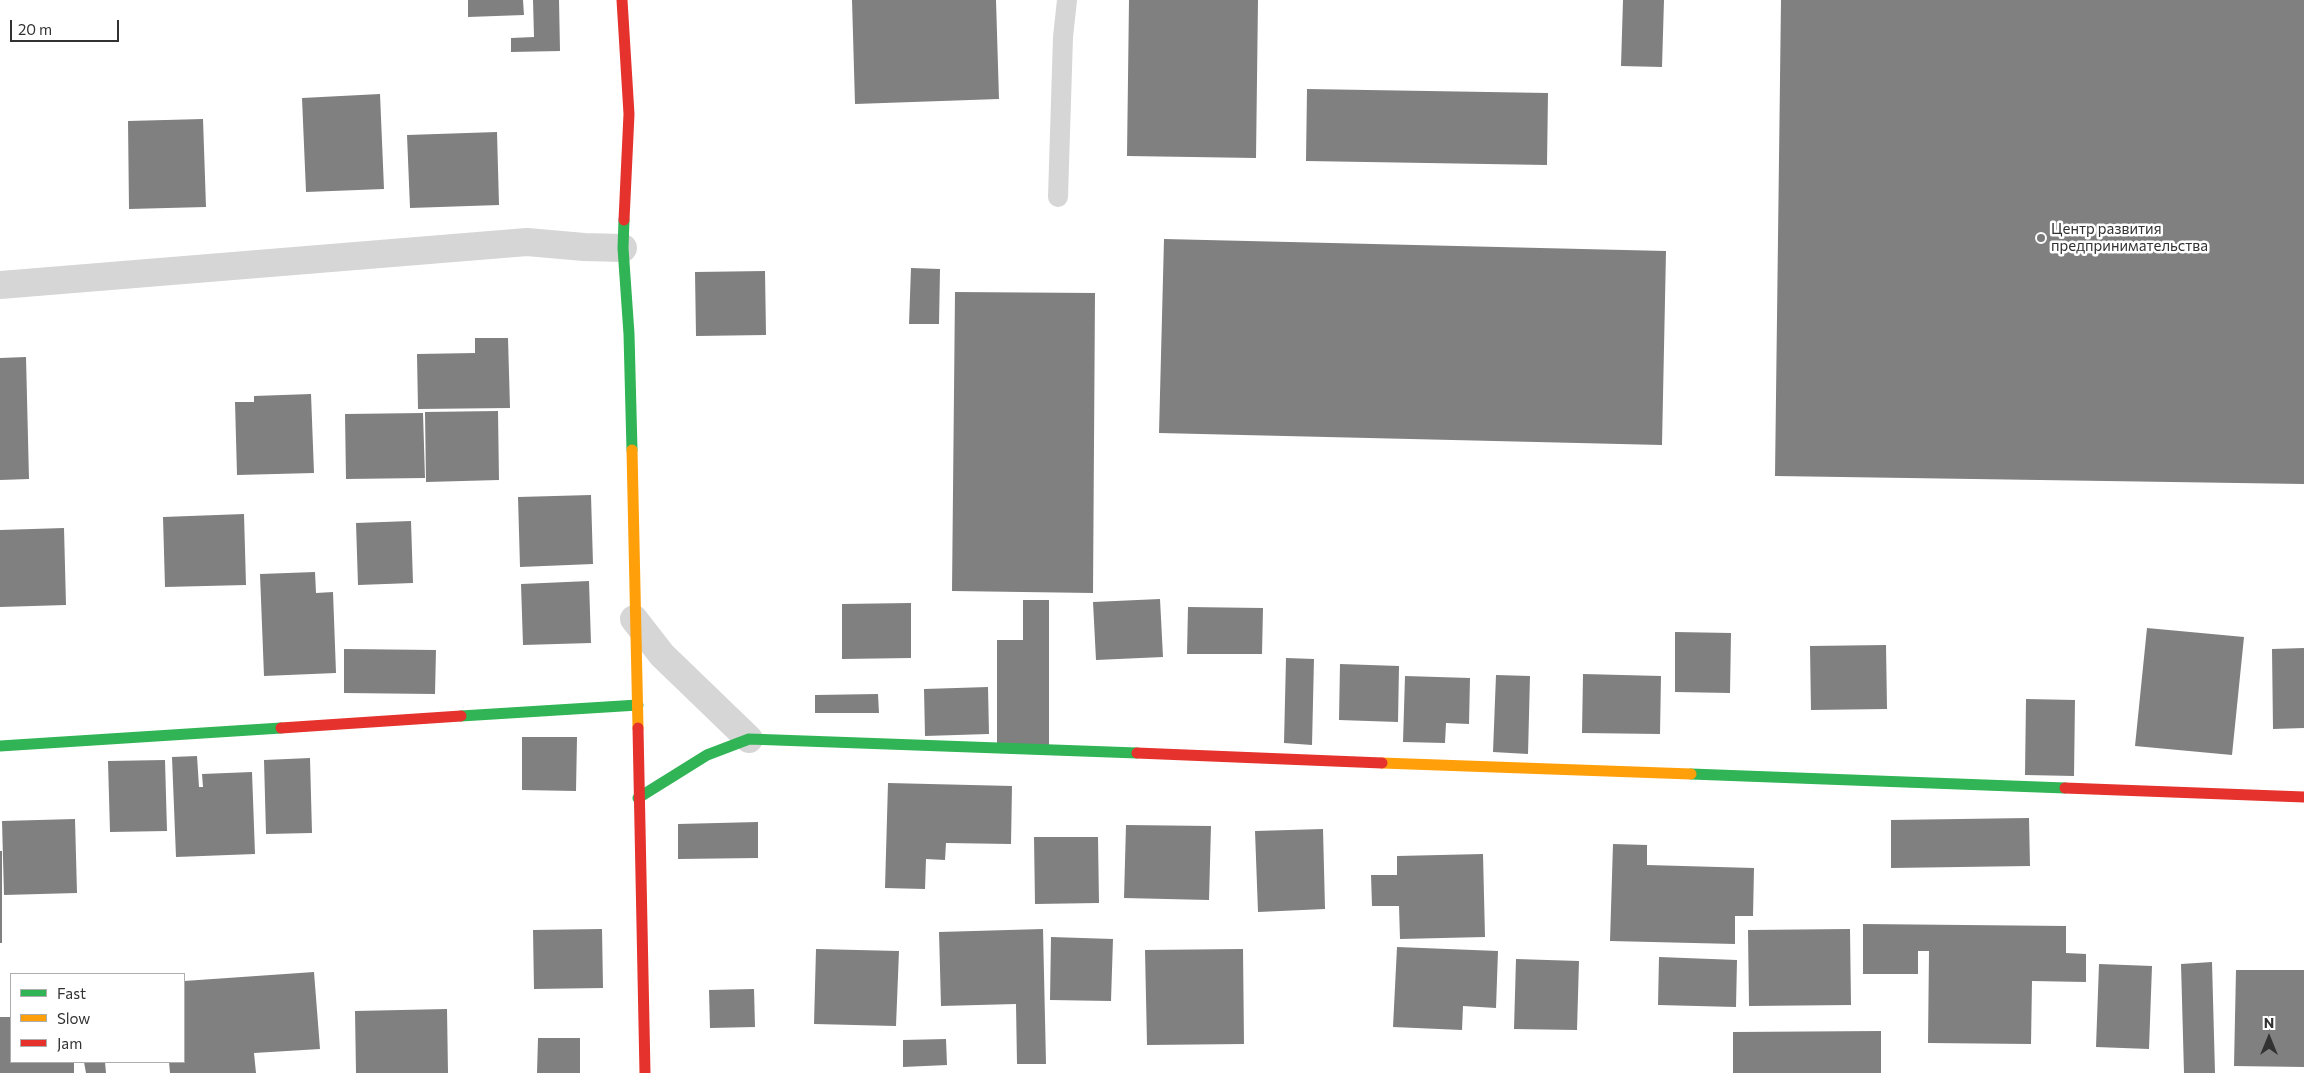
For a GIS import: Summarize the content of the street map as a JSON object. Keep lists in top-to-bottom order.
{
  "places": ["Центр развития предпринимательства"],
  "legend": ["Fast", "Slow", "Jam"],
  "scale_bar": "20 m",
  "north": "top"
}
